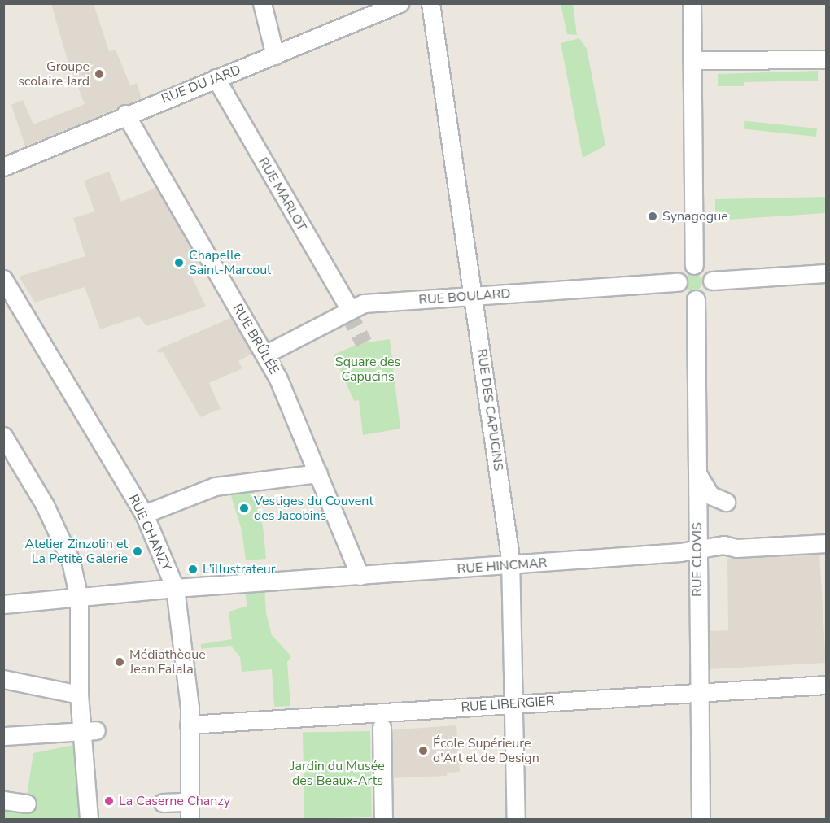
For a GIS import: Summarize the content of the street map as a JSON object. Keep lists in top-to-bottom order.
{
  "streets": {
    "street": [
      "RUE DU JARD",
      "RUE MARLOT",
      "RUE BOULARD",
      "RUE BRÛLÉE",
      "RUE DES CAPUCINS",
      "RUE CHANZY",
      "RUE CLOVIS",
      "RUE HINCMAR",
      "RUE LIBERGIER"
    ]
  },
  "crossings": [
    ["RUE DU JARD", "RUE MARLOT"],
    ["RUE DU JARD", "RUE BRÛLÉE"],
    ["RUE MARLOT", "RUE BOULARD"],
    ["RUE BOULARD", "RUE BRÛLÉE"],
    ["RUE BOULARD", "RUE DES CAPUCINS"],
    ["RUE BOULARD", "RUE CLOVIS"],
    ["RUE BRÛLÉE", "RUE HINCMAR"],
    ["RUE DES CAPUCINS", "RUE HINCMAR"],
    ["RUE DES CAPUCINS", "RUE LIBERGIER"],
    ["RUE CHANZY", "RUE HINCMAR"],
    ["RUE CHANZY", "RUE LIBERGIER"],
    ["RUE CLOVIS", "RUE HINCMAR"],
    ["RUE CLOVIS", "RUE LIBERGIER"]
  ],
  "parks": ["Square des Capucins", "Jardin du Musée des Beaux-Arts"],
  "places": [
    "Groupe scolaire Jard",
    "Synagogue",
    "Chapelle Saint-Marcoul",
    "Vestiges du Couvent des Jacobins",
    "Atelier Zinzolin et La Petite Galerie",
    "L’illustrateur",
    "Médiathèque Jean Falala",
    "École Supérieure d'Art et de Design",
    "La Caserne Chanzy"
  ]
}
